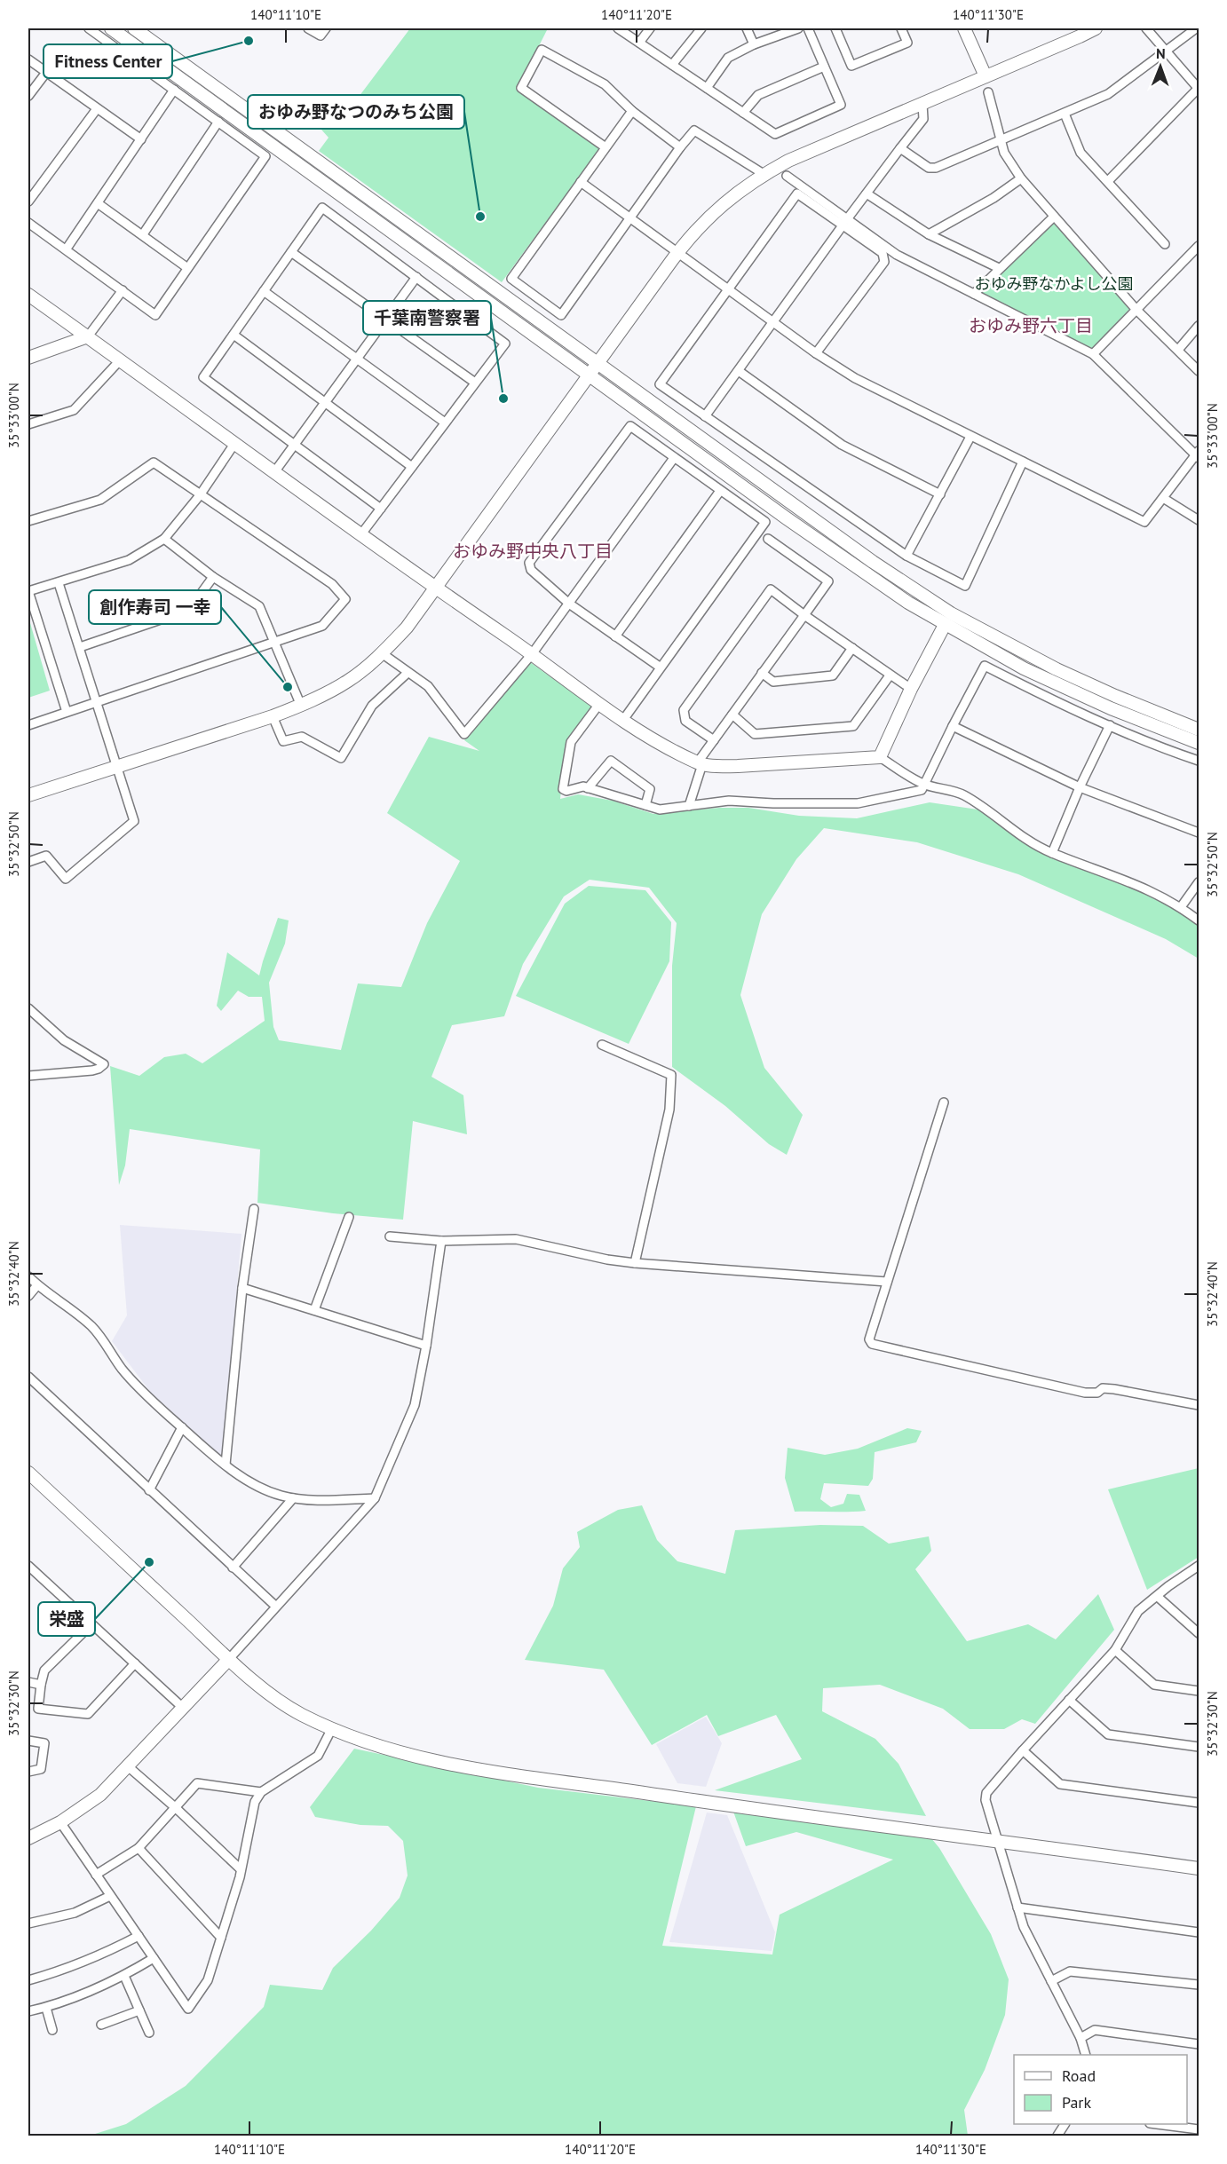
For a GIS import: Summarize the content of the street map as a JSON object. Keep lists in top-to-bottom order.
{
  "districts": ["おゆみ野六丁目", "おゆみ野中央八丁目"],
  "parks": ["おゆみ野なかよし公園"],
  "places": [
    "Fitness Center",
    "おゆみ野なつのみち公園",
    "千葉南警察署",
    "創作寿司 一幸",
    "栄盛"
  ],
  "legend": ["Road", "Park"],
  "north": "top",
  "coordinates": [
    "140°11'10\"E",
    "140°11'20\"E",
    "140°11'30\"E",
    "35°33'00\"N",
    "35°32'50\"N",
    "35°32'40\"N",
    "35°32'30\"N"
  ]
}
